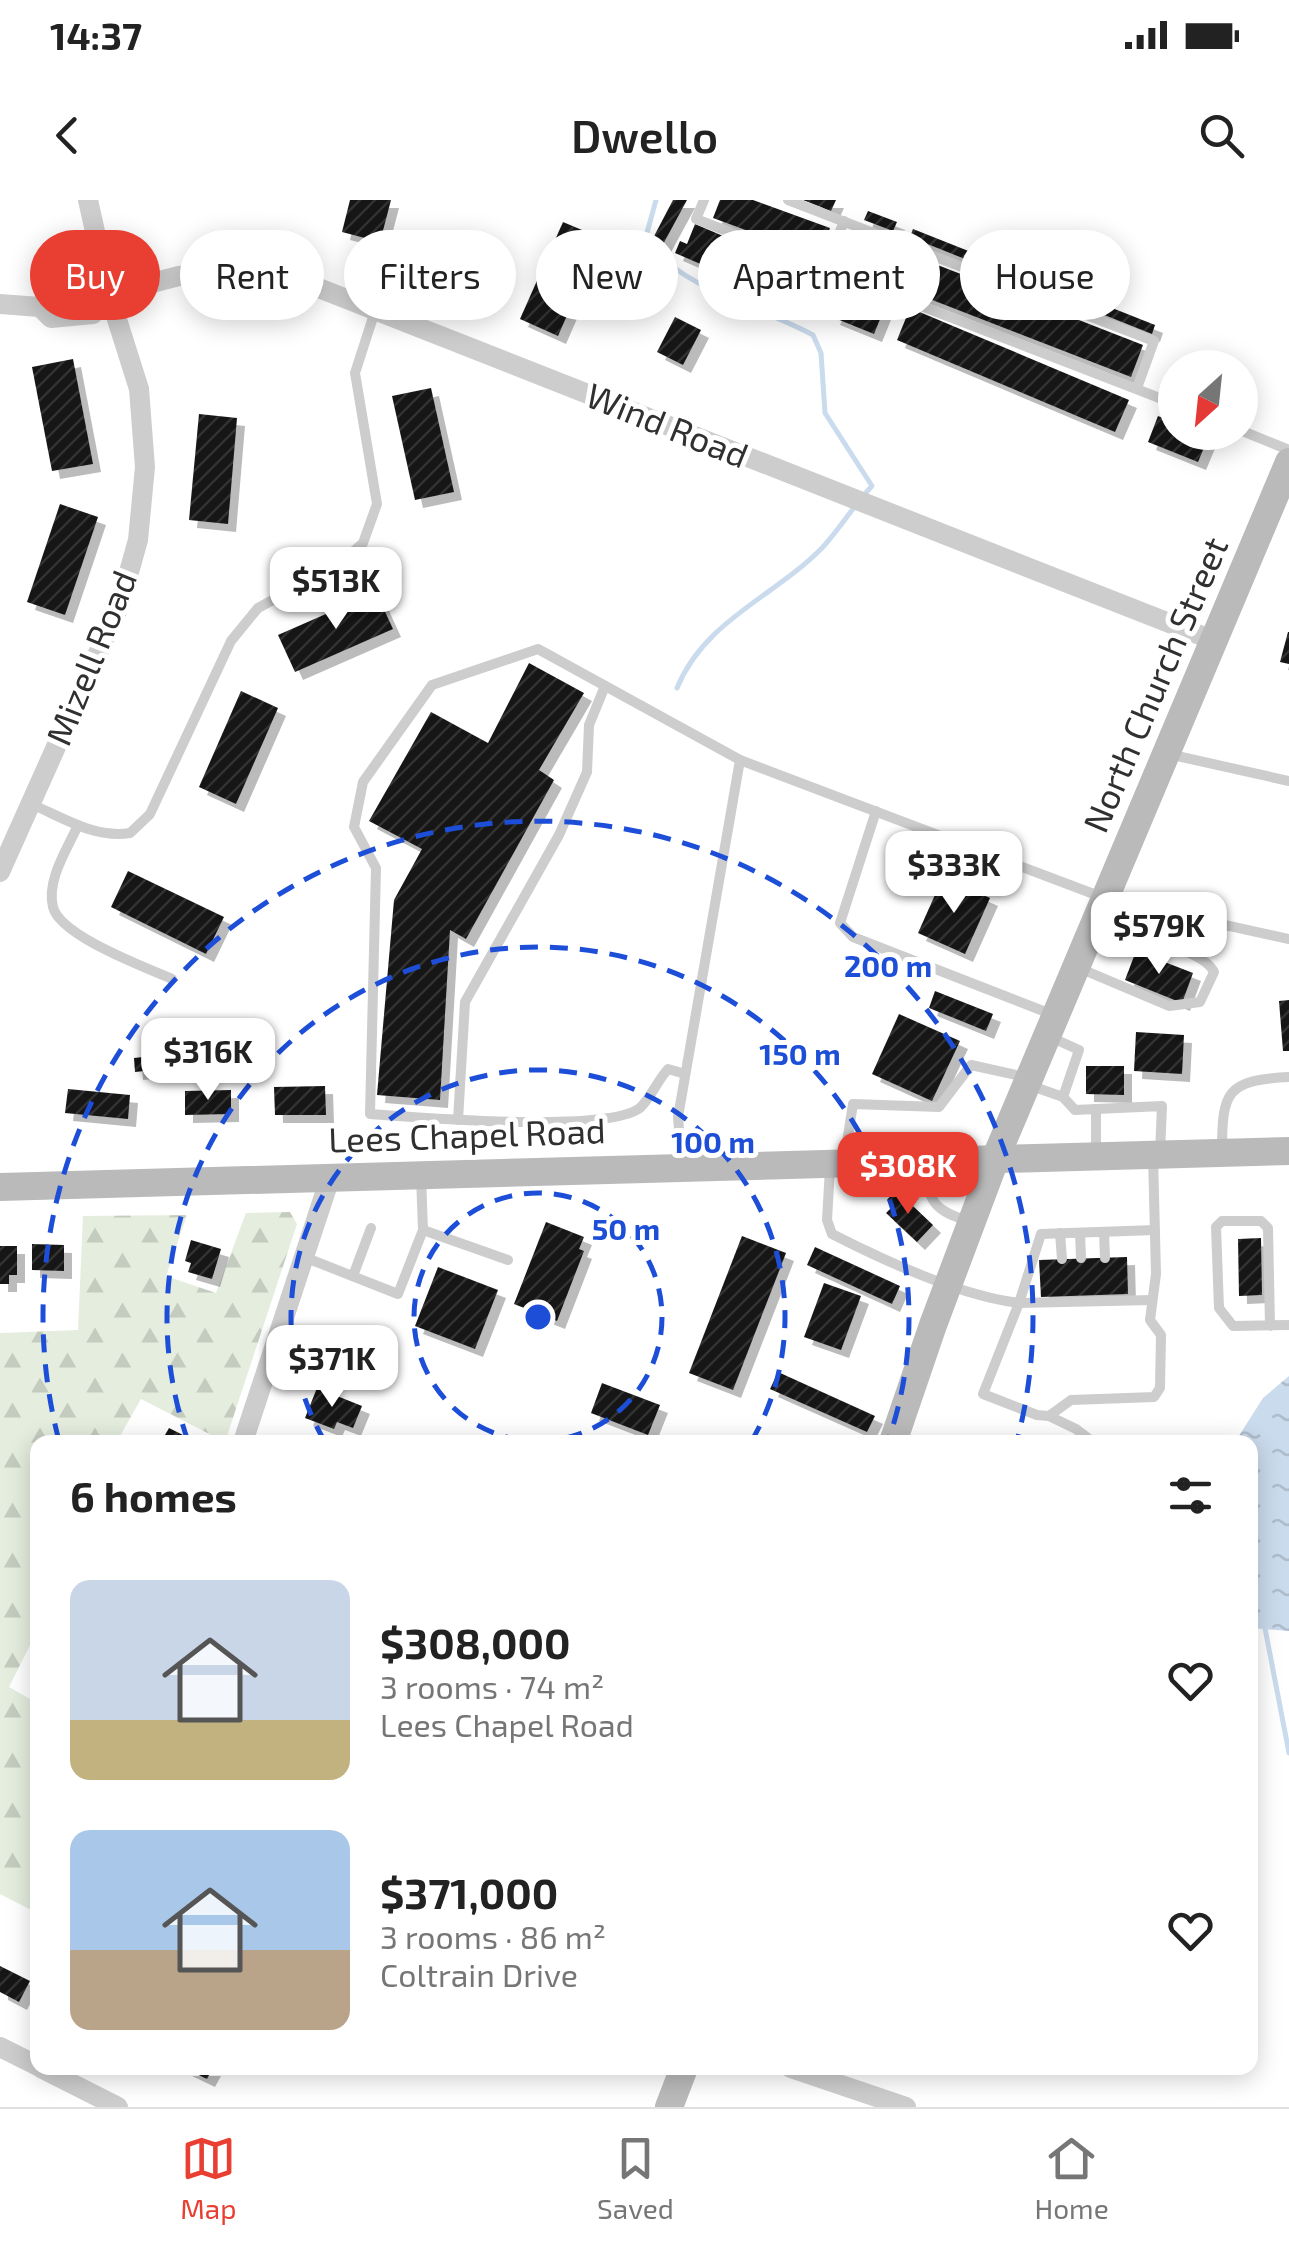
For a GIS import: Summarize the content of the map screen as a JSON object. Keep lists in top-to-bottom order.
{
  "streets": {
    "main road": ["North Church Street", "Lees Chapel Road"],
    "street": ["Wind Road", "Mizell Road"]
  },
  "crossings": [
    ["Wind Road", "North Church Street"],
    ["North Church Street", "Lees Chapel Road"]
  ],
  "north": "bottom left",
  "page": {
    "status": "14:37",
    "header": "Dwello",
    "chip": [
      "Buy",
      "Rent",
      "Filters",
      "New",
      "Apartment",
      "House"
    ],
    "price": [
      "$513K",
      "$333K",
      "$579K",
      "$316K",
      "$308K",
      "$371K"
    ],
    "heading": "6 homes",
    "list": [
      {
        "name": "$308,000",
        "note": "3 rooms · 74 m² · Lees Chapel Road"
      },
      {
        "name": "$371,000",
        "note": "3 rooms · 86 m² · Coltrain Drive"
      }
    ],
    "tabs": ["Map", "Saved", "Home"]
  },
  "rings": [
    "200 m",
    "150 m",
    "100 m",
    "50 m"
  ]
}
